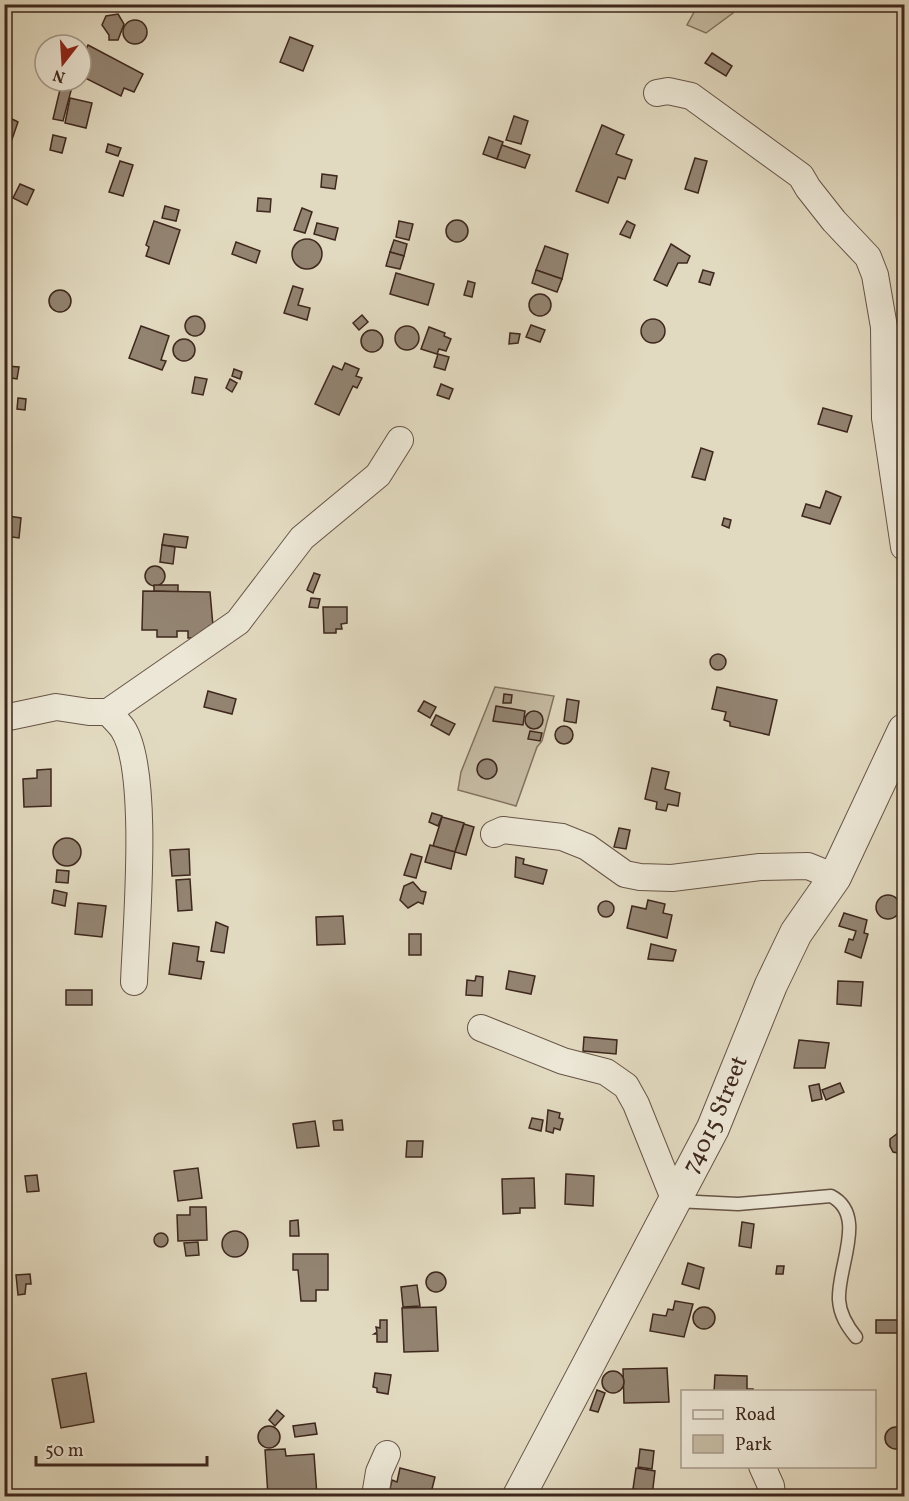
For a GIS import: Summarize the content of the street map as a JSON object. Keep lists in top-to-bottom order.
{
  "streets": {
    "street": ["74015 Street"]
  },
  "legend": ["Road", "Park"],
  "scale_bar": "50 m",
  "north": "bottom"
}
